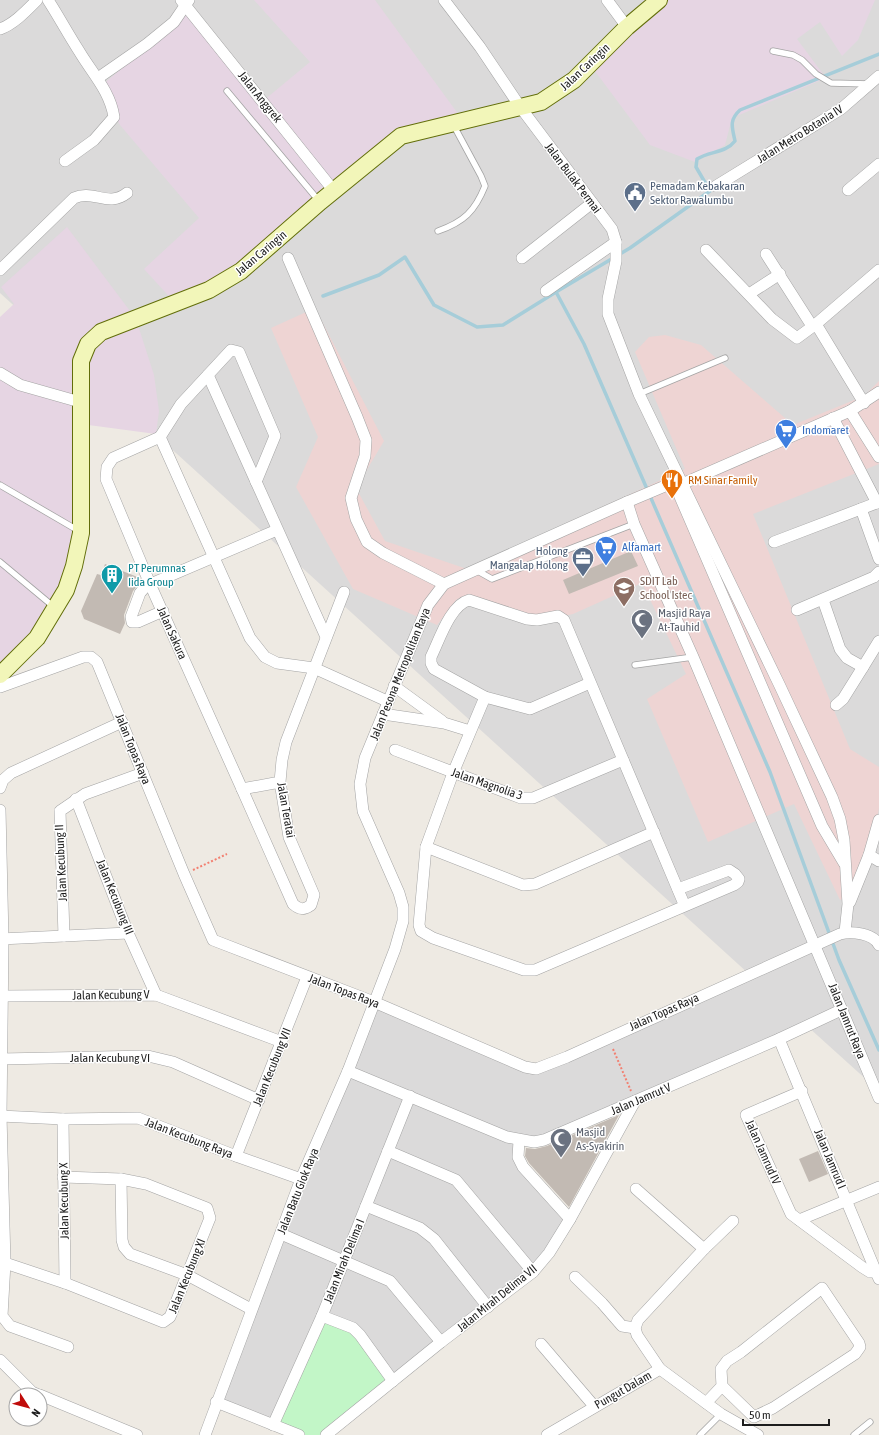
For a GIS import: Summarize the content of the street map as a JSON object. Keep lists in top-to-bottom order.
{
  "streets": {
    "main road": ["Jalan Caringin"],
    "street": [
      "Jalan Anggrek",
      "Jalan Metro Botania IV",
      "Jalan Bulak Permai",
      "Jalan Sakura",
      "Jalan Pesona Metropolitan Raya",
      "Jalan Topas Raya",
      "Jalan Magnolia 3",
      "Jalan Teratai",
      "Jalan Kecubung II",
      "Jalan Kecubung III",
      "Jalan Kecubung V",
      "Jalan Jamrut Raya",
      "Jalan Kecubung VI",
      "Jalan Kecubung VII",
      "Jalan Jamrut V",
      "Jalan Kecubung Raya",
      "Jalan Jamrud IV",
      "Jalan Jamrud I",
      "Jalan Batu Giok Raya",
      "Jalan Kecubung X",
      "Jalan Mirah Delima I",
      "Jalan Kecubung XI",
      "Jalan Mirah Delima VII",
      "Pungut Dalam"
    ]
  },
  "crossings": [
    ["Jalan Caringin", "Jalan Anggrek"],
    ["Jalan Caringin", "Jalan Bulak Permai"],
    ["Jalan Sakura", "Jalan Teratai"],
    ["Jalan Pesona Metropolitan Raya", "Jalan Jamrut Raya"],
    ["Jalan Pesona Metropolitan Raya", "Jalan Batu Giok Raya"],
    ["Jalan Topas Raya", "Jalan Jamrut Raya"],
    ["Jalan Topas Raya", "Jalan Kecubung VII"],
    ["Jalan Topas Raya", "Jalan Batu Giok Raya"],
    ["Jalan Kecubung II", "Jalan Kecubung III"],
    ["Jalan Kecubung III", "Jalan Kecubung V"],
    ["Jalan Kecubung V", "Jalan Kecubung VII"],
    ["Jalan Jamrut Raya", "Jalan Jamrut V"],
    ["Jalan Kecubung VI", "Jalan Kecubung VII"],
    ["Jalan Kecubung VII", "Jalan Kecubung Raya"],
    ["Jalan Jamrut V", "Jalan Jamrud I"],
    ["Jalan Jamrut V", "Jalan Batu Giok Raya"],
    ["Jalan Jamrut V", "Jalan Mirah Delima I"],
    ["Jalan Jamrut V", "Jalan Mirah Delima VII"],
    ["Jalan Kecubung Raya", "Jalan Batu Giok Raya"],
    ["Jalan Kecubung Raya", "Jalan Kecubung X"],
    ["Jalan Jamrud IV", "Jalan Jamrud I"],
    ["Jalan Kecubung X", "Jalan Kecubung XI"]
  ],
  "places": {
    "public building": ["Pemadam Kebakaran Sektor Rawalumbu"],
    "supermarket": ["Indomaret", "Alfamart"],
    "restaurant": ["RM Sinar Family"],
    "office": ["Holong Mangalap Holong"],
    "building": ["PT Perumnas Iida Group"],
    "school or university": ["SDIT Lab School Istec"],
    "mosque": ["Masjid Raya At-Tauhid", "Masjid As-Syakirin"]
  },
  "scale_bar": "50 m",
  "north": "bottom right"
}
